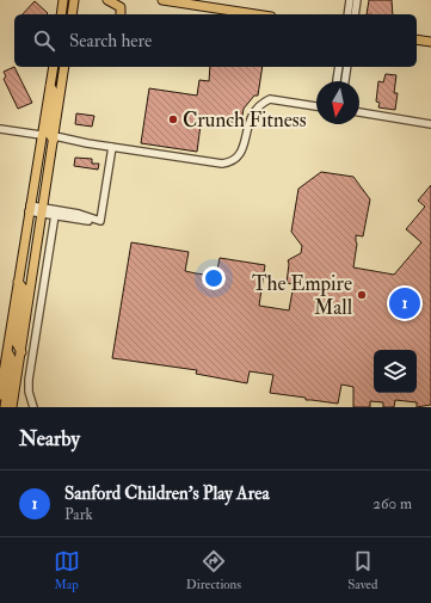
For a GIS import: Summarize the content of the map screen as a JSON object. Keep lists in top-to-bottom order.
{
  "places": ["Crunch Fitness", "The Empire Mall"],
  "north": "bottom",
  "page": {
    "search": "Search here",
    "pins": "1",
    "heading": "Nearby",
    "list": [
      {
        "mark": "1",
        "name": "Sanford Children's Play Area",
        "note": "Park",
        "value": "260 m"
      }
    ],
    "nav": ["Map", "Directions", "Saved"]
  }
}
